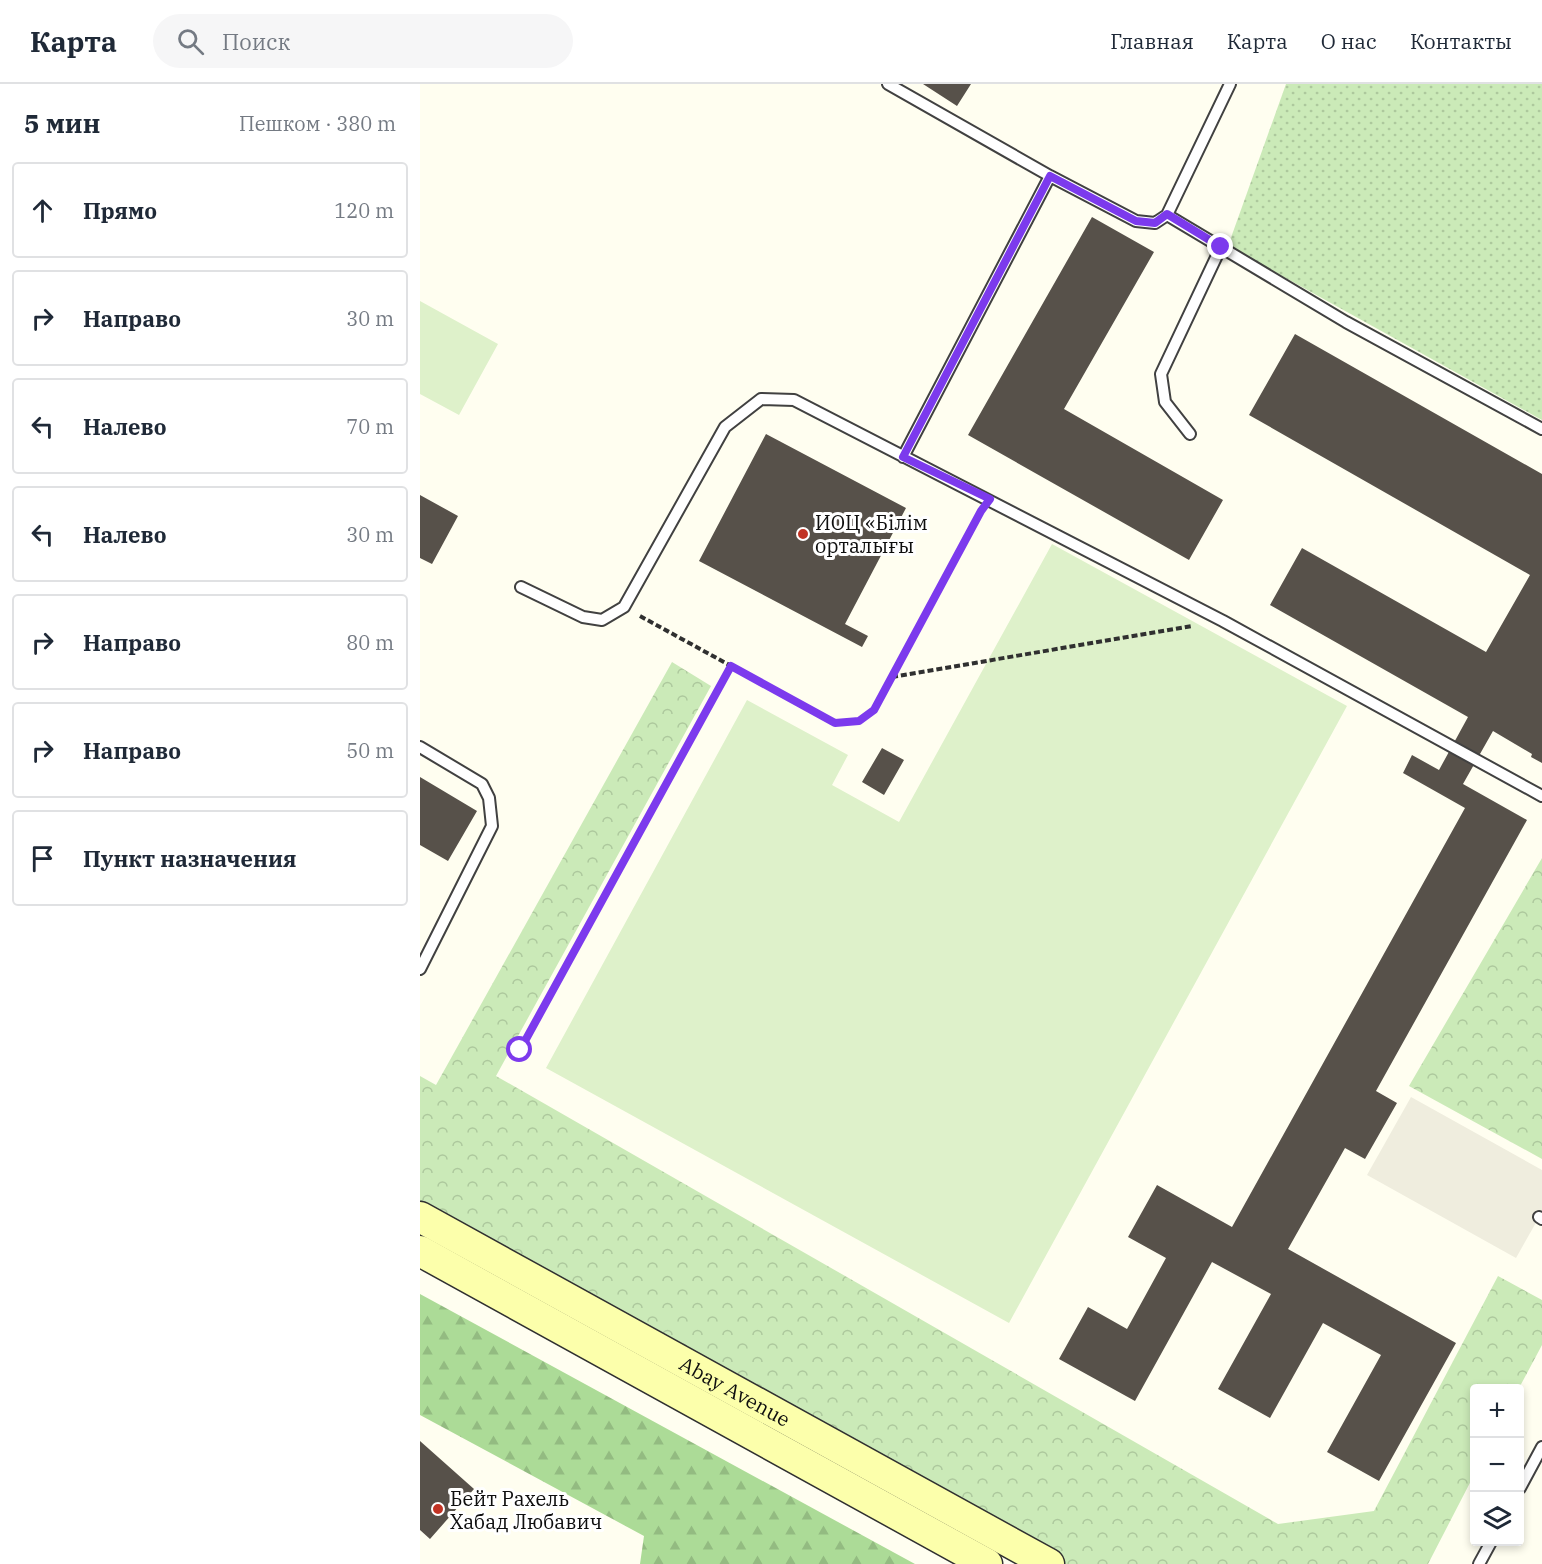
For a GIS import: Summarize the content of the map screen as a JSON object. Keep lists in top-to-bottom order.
{
  "streets": {
    "main road": ["Abay Avenue"]
  },
  "places": ["ИОЦ «Білім орталығы", "Бейт Рахель Хабад Любавич"],
  "page": {
    "header": "Карта",
    "search": "Поиск",
    "nav": [
      "Главная",
      "Карта",
      "О нас",
      "Контакты"
    ],
    "heading": ["5 мин", "Пешком · 380 m"],
    "list": [
      ["Прямо", "120 m"],
      ["Направо", "30 m"],
      ["Налево", "70 m"],
      ["Налево", "30 m"],
      ["Направо", "80 m"],
      ["Направо", "50 m"],
      "Пункт назначения"
    ],
    "map_buttons": ["+", "−"]
  }
}
